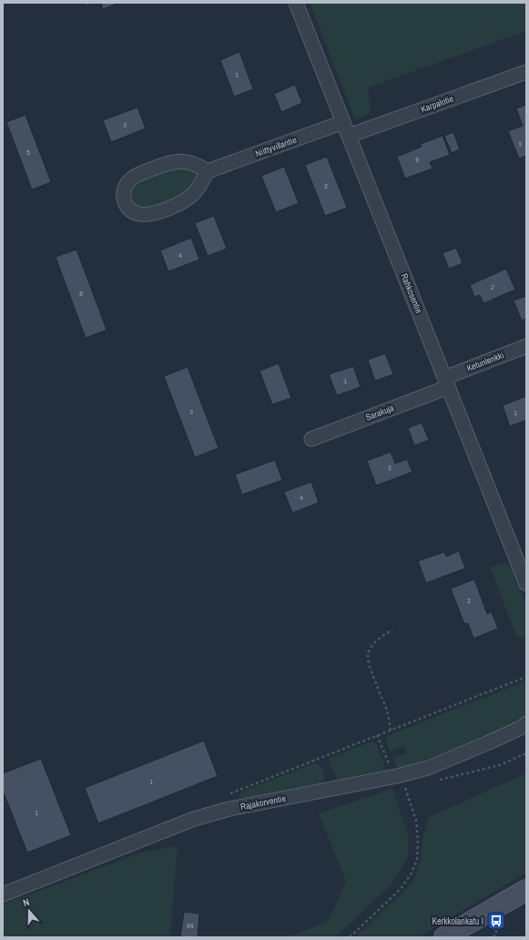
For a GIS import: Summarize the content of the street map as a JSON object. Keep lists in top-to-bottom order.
{
  "streets": {
    "street": [
      "Karpalotie",
      "Niittyvillantie",
      "Rahkosentie",
      "Ketunlenkki",
      "Sarakuja",
      "Rajakorventie"
    ]
  },
  "crossings": [
    ["Karpalotie", "Rahkosentie"],
    ["Niittyvillantie", "Rahkosentie"],
    ["Rahkosentie", "Ketunlenkki"],
    ["Rahkosentie", "Sarakuja"],
    ["Ketunlenkki", "Sarakuja"]
  ],
  "places": {
    "bus stop": ["Kerkkolankatu I"]
  },
  "house_numbers": [
    "1",
    "3",
    "3",
    "5",
    "9",
    "2",
    "4",
    "2",
    "6",
    "1",
    "3",
    "1",
    "2",
    "4",
    "2",
    "1",
    "1",
    "84"
  ],
  "north": "top"
}
